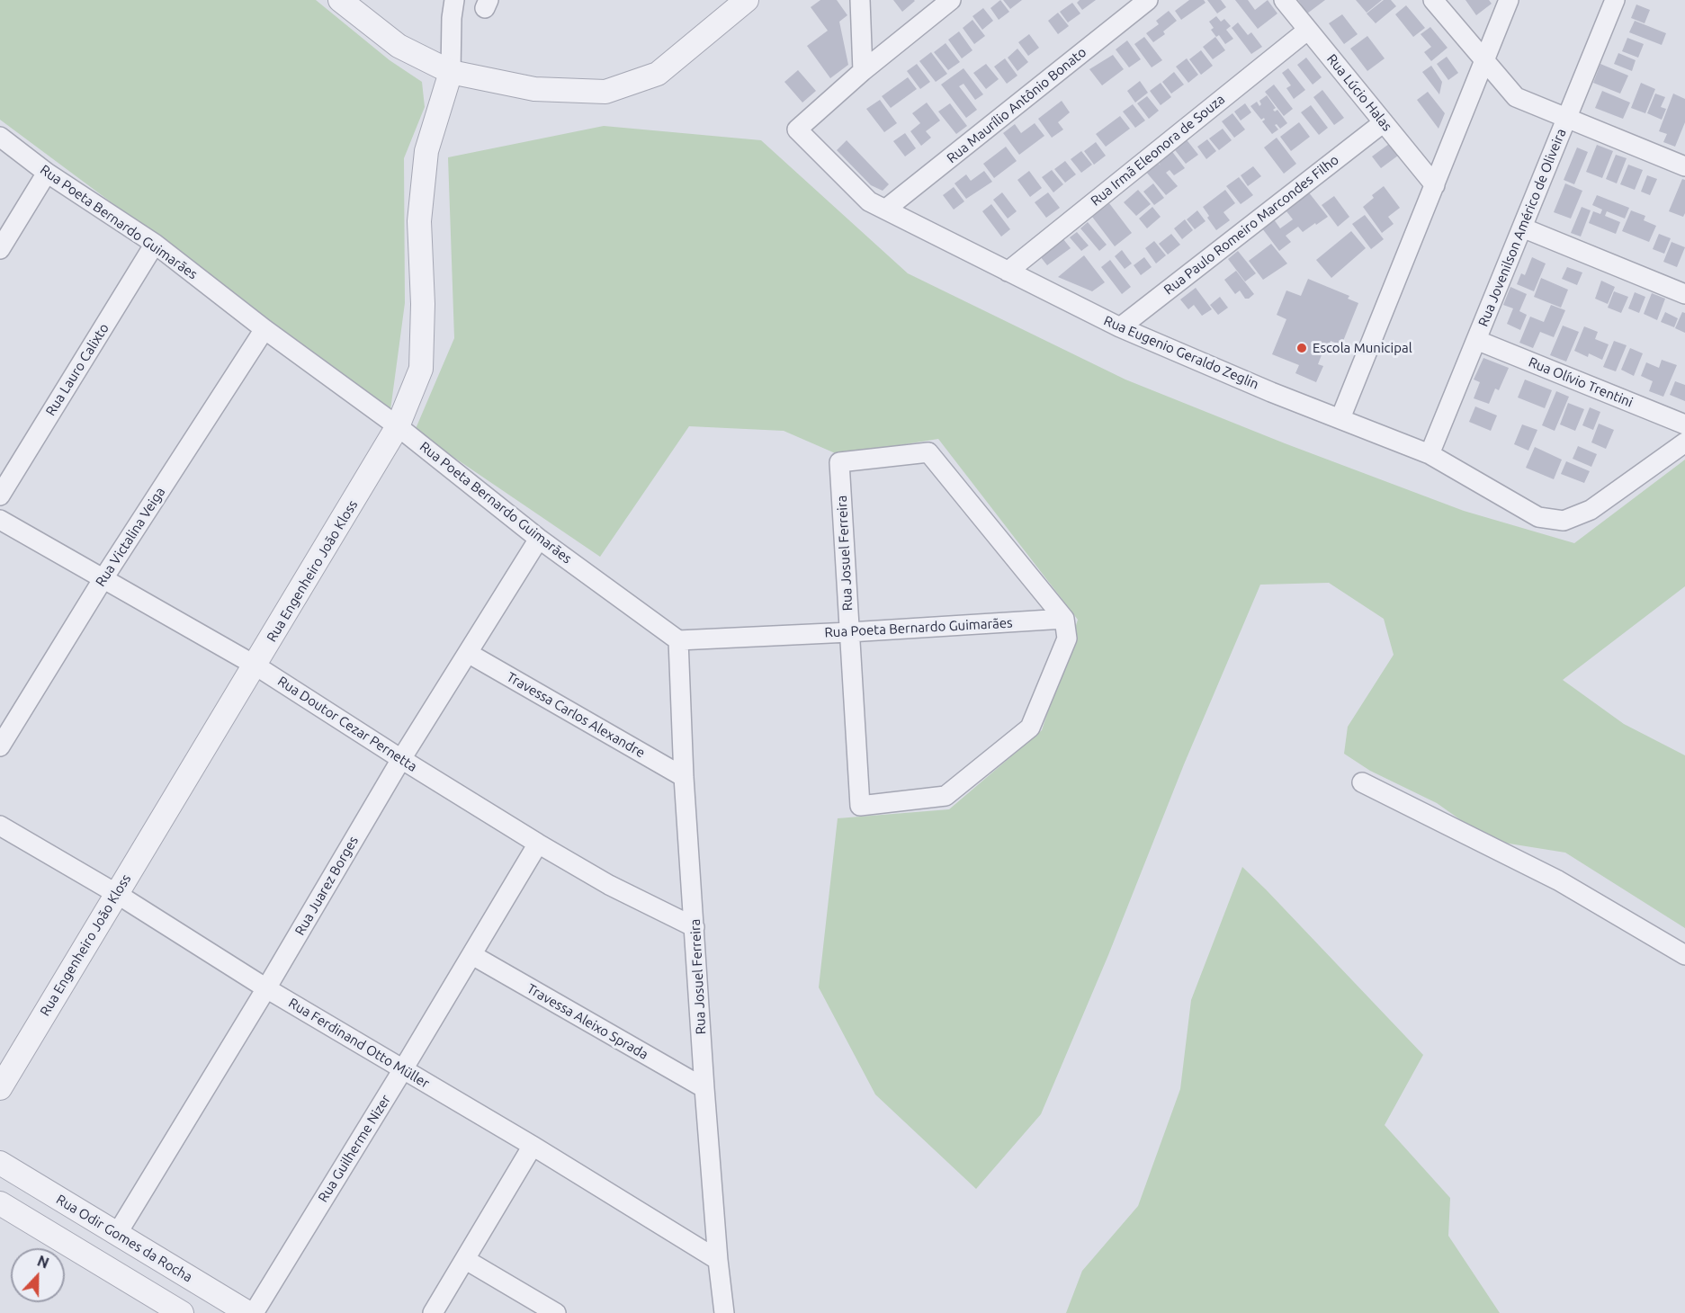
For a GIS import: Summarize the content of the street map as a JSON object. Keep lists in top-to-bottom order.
{
  "streets": {
    "street": [
      "Rua Lúcio Halas",
      "Rua Maurílio Antônio Bonato",
      "Rua Irmã Eleonora de Souza",
      "Rua Poeta Bernardo Guimarães",
      "Rua Paulo Romeiro Marcondes Filho",
      "Rua Jovenilson Américo de Oliveira",
      "Rua Eugenio Geraldo Zeglin",
      "Rua Lauro Calixto",
      "Rua Olívio Trentini",
      "Rua Victalina Veiga",
      "Rua Josuel Ferreira",
      "Rua Engenheiro João Kloss",
      "Travessa Carlos Alexandre",
      "Rua Doutor Cezar Pernetta",
      "Rua Juarez Borges",
      "Travessa Aleixo Sprada",
      "Rua Ferdinand Otto Müller",
      "Rua Guilherme Nizer",
      "Rua Odir Gomes da Rocha"
    ]
  },
  "crossings": [
    ["Rua Lúcio Halas", "Rua Irmã Eleonora de Souza"],
    ["Rua Lúcio Halas", "Rua Paulo Romeiro Marcondes Filho"],
    ["Rua Maurílio Antônio Bonato", "Rua Eugenio Geraldo Zeglin"],
    ["Rua Irmã Eleonora de Souza", "Rua Eugenio Geraldo Zeglin"],
    ["Rua Poeta Bernardo Guimarães", "Rua Lauro Calixto"],
    ["Rua Poeta Bernardo Guimarães", "Rua Victalina Veiga"],
    ["Rua Poeta Bernardo Guimarães", "Rua Josuel Ferreira"],
    ["Rua Poeta Bernardo Guimarães", "Rua Engenheiro João Kloss"],
    ["Rua Poeta Bernardo Guimarães", "Rua Juarez Borges"],
    ["Rua Paulo Romeiro Marcondes Filho", "Rua Eugenio Geraldo Zeglin"],
    ["Rua Jovenilson Américo de Oliveira", "Rua Eugenio Geraldo Zeglin"],
    ["Rua Jovenilson Américo de Oliveira", "Rua Olívio Trentini"],
    ["Rua Victalina Veiga", "Rua Doutor Cezar Pernetta"],
    ["Rua Josuel Ferreira", "Travessa Carlos Alexandre"],
    ["Rua Josuel Ferreira", "Rua Doutor Cezar Pernetta"],
    ["Rua Josuel Ferreira", "Travessa Aleixo Sprada"],
    ["Rua Josuel Ferreira", "Rua Ferdinand Otto Müller"],
    ["Rua Engenheiro João Kloss", "Rua Doutor Cezar Pernetta"],
    ["Rua Engenheiro João Kloss", "Rua Ferdinand Otto Müller"],
    ["Travessa Carlos Alexandre", "Rua Juarez Borges"],
    ["Rua Doutor Cezar Pernetta", "Rua Juarez Borges"],
    ["Rua Doutor Cezar Pernetta", "Rua Guilherme Nizer"],
    ["Rua Juarez Borges", "Rua Ferdinand Otto Müller"],
    ["Rua Juarez Borges", "Rua Odir Gomes da Rocha"],
    ["Travessa Aleixo Sprada", "Rua Guilherme Nizer"],
    ["Rua Ferdinand Otto Müller", "Rua Guilherme Nizer"]
  ],
  "places": ["Escola Municipal"],
  "north": "top"
}
